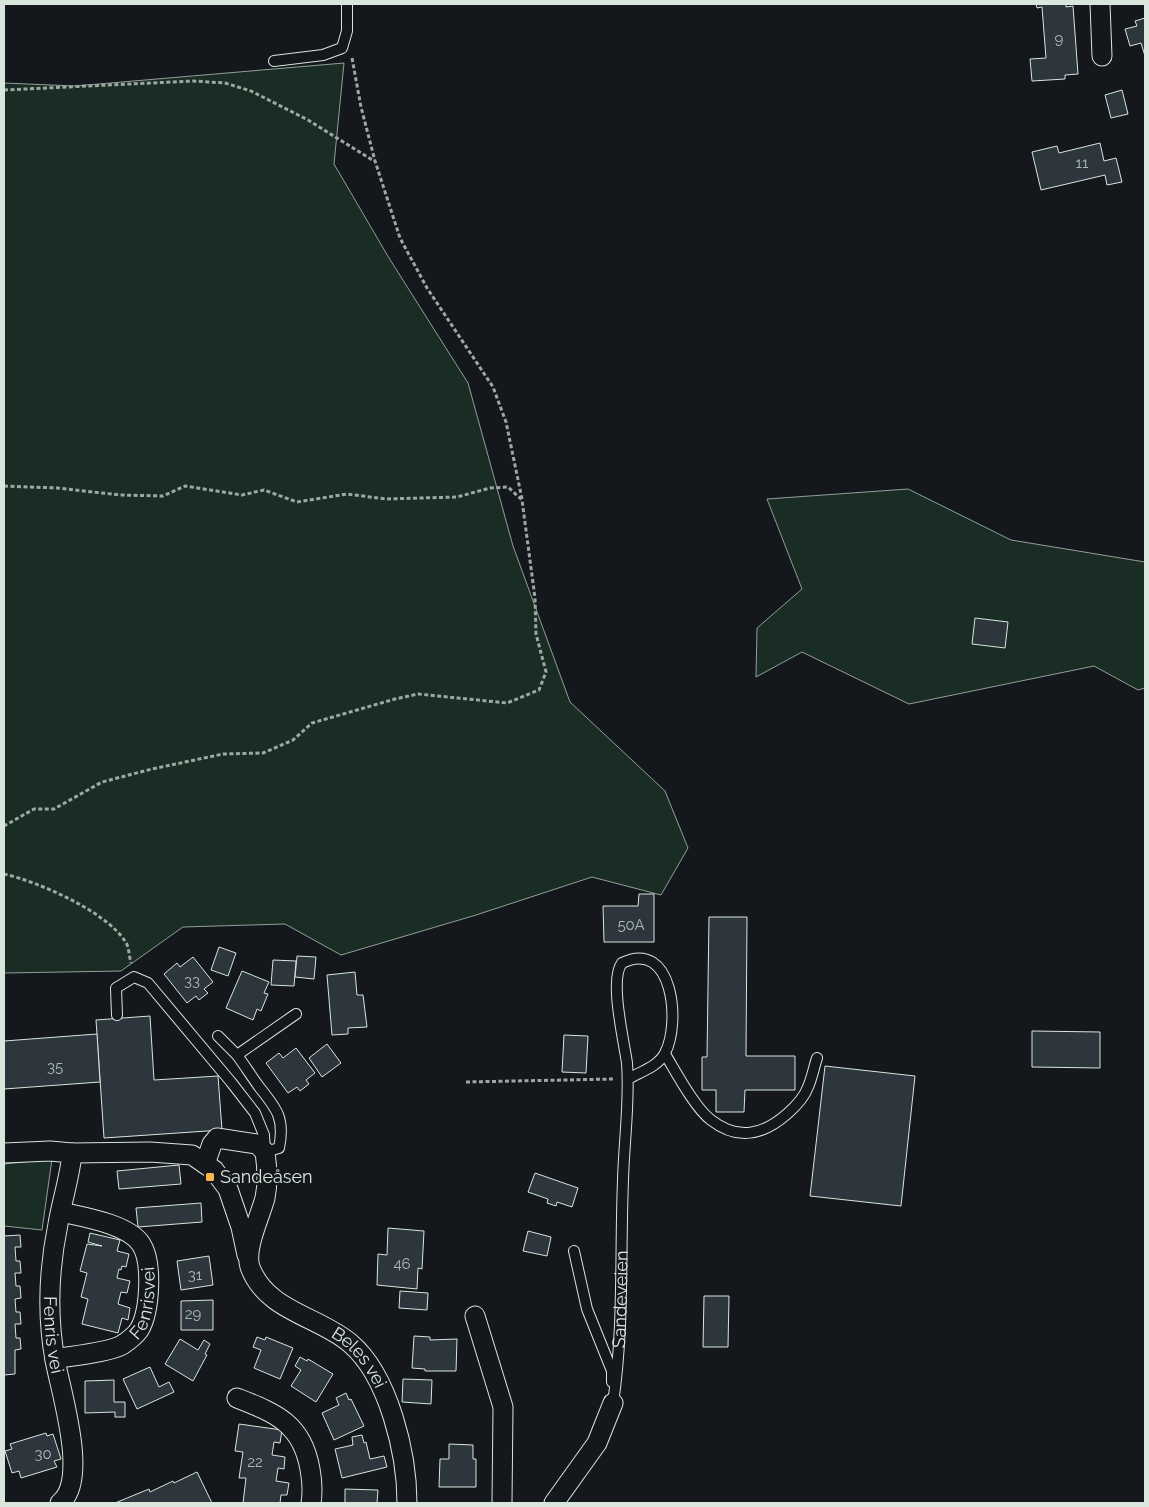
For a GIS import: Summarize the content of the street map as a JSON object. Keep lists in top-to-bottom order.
{
  "streets": {
    "street": [
      "Fenrisvei",
      "Sandeveien",
      "Fenris vei",
      "Beles vei"
    ]
  },
  "crossings": [
    ["Fenrisvei", "Fenris vei"],
    ["Fenris vei", "Beles vei"]
  ],
  "places": {
    "transit": ["Sandeåsen"]
  },
  "house_numbers": [
    "9",
    "11",
    "50A",
    "33",
    "35",
    "46",
    "31",
    "29",
    "30",
    "22"
  ]
}
